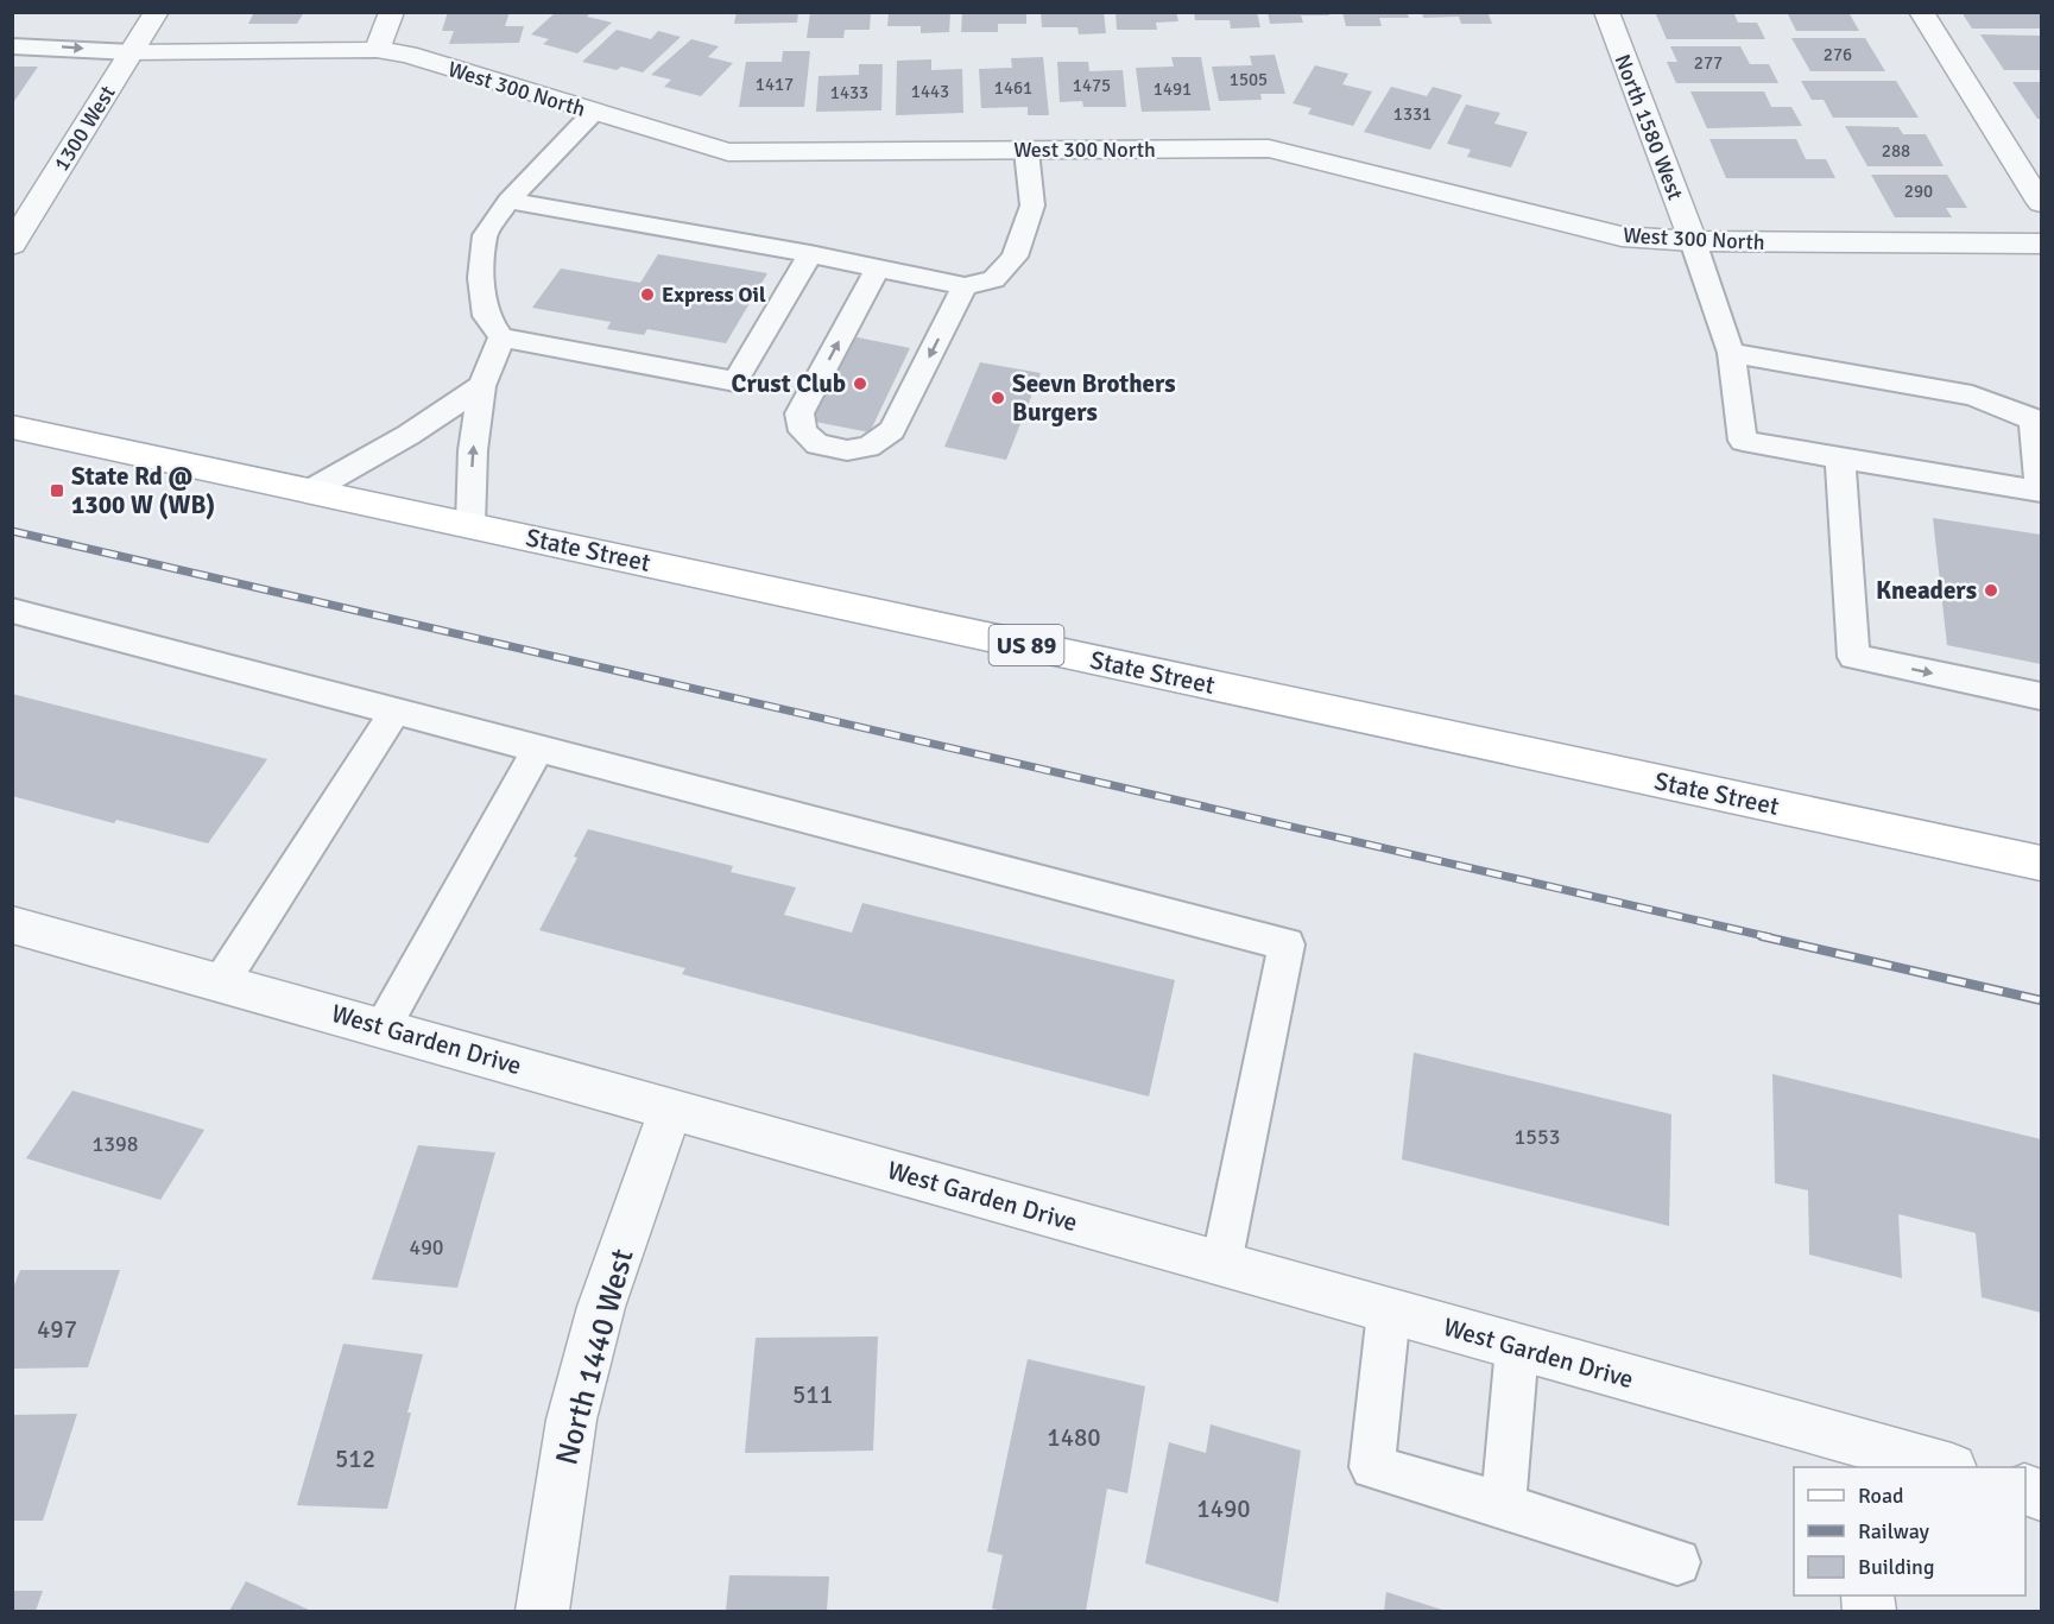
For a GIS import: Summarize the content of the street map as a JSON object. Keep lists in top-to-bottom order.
{
  "streets": {
    "main road": ["State Street", "US 89"],
    "street": [
      "West 300 North",
      "North 1580 West",
      "1300 West",
      "West Garden Drive",
      "North 1440 West"
    ]
  },
  "crossings": [
    ["West 300 North", "North 1580 West"],
    ["West 300 North", "1300 West"],
    ["West Garden Drive", "North 1440 West"]
  ],
  "places": {
    "other": [
      "Express Oil",
      "Crust Club",
      "Seevn Brothers Burgers",
      "Kneaders"
    ],
    "transit": ["State Rd @ 1300 W (WB)"]
  },
  "house_numbers": [
    "276",
    "277",
    "1505",
    "1417",
    "1475",
    "1461",
    "1491",
    "1443",
    "1433",
    "1331",
    "288",
    "290",
    "1553",
    "1398",
    "490",
    "497",
    "511",
    "1480",
    "512",
    "1490"
  ],
  "legend": ["Road", "Railway", "Building"]
}
